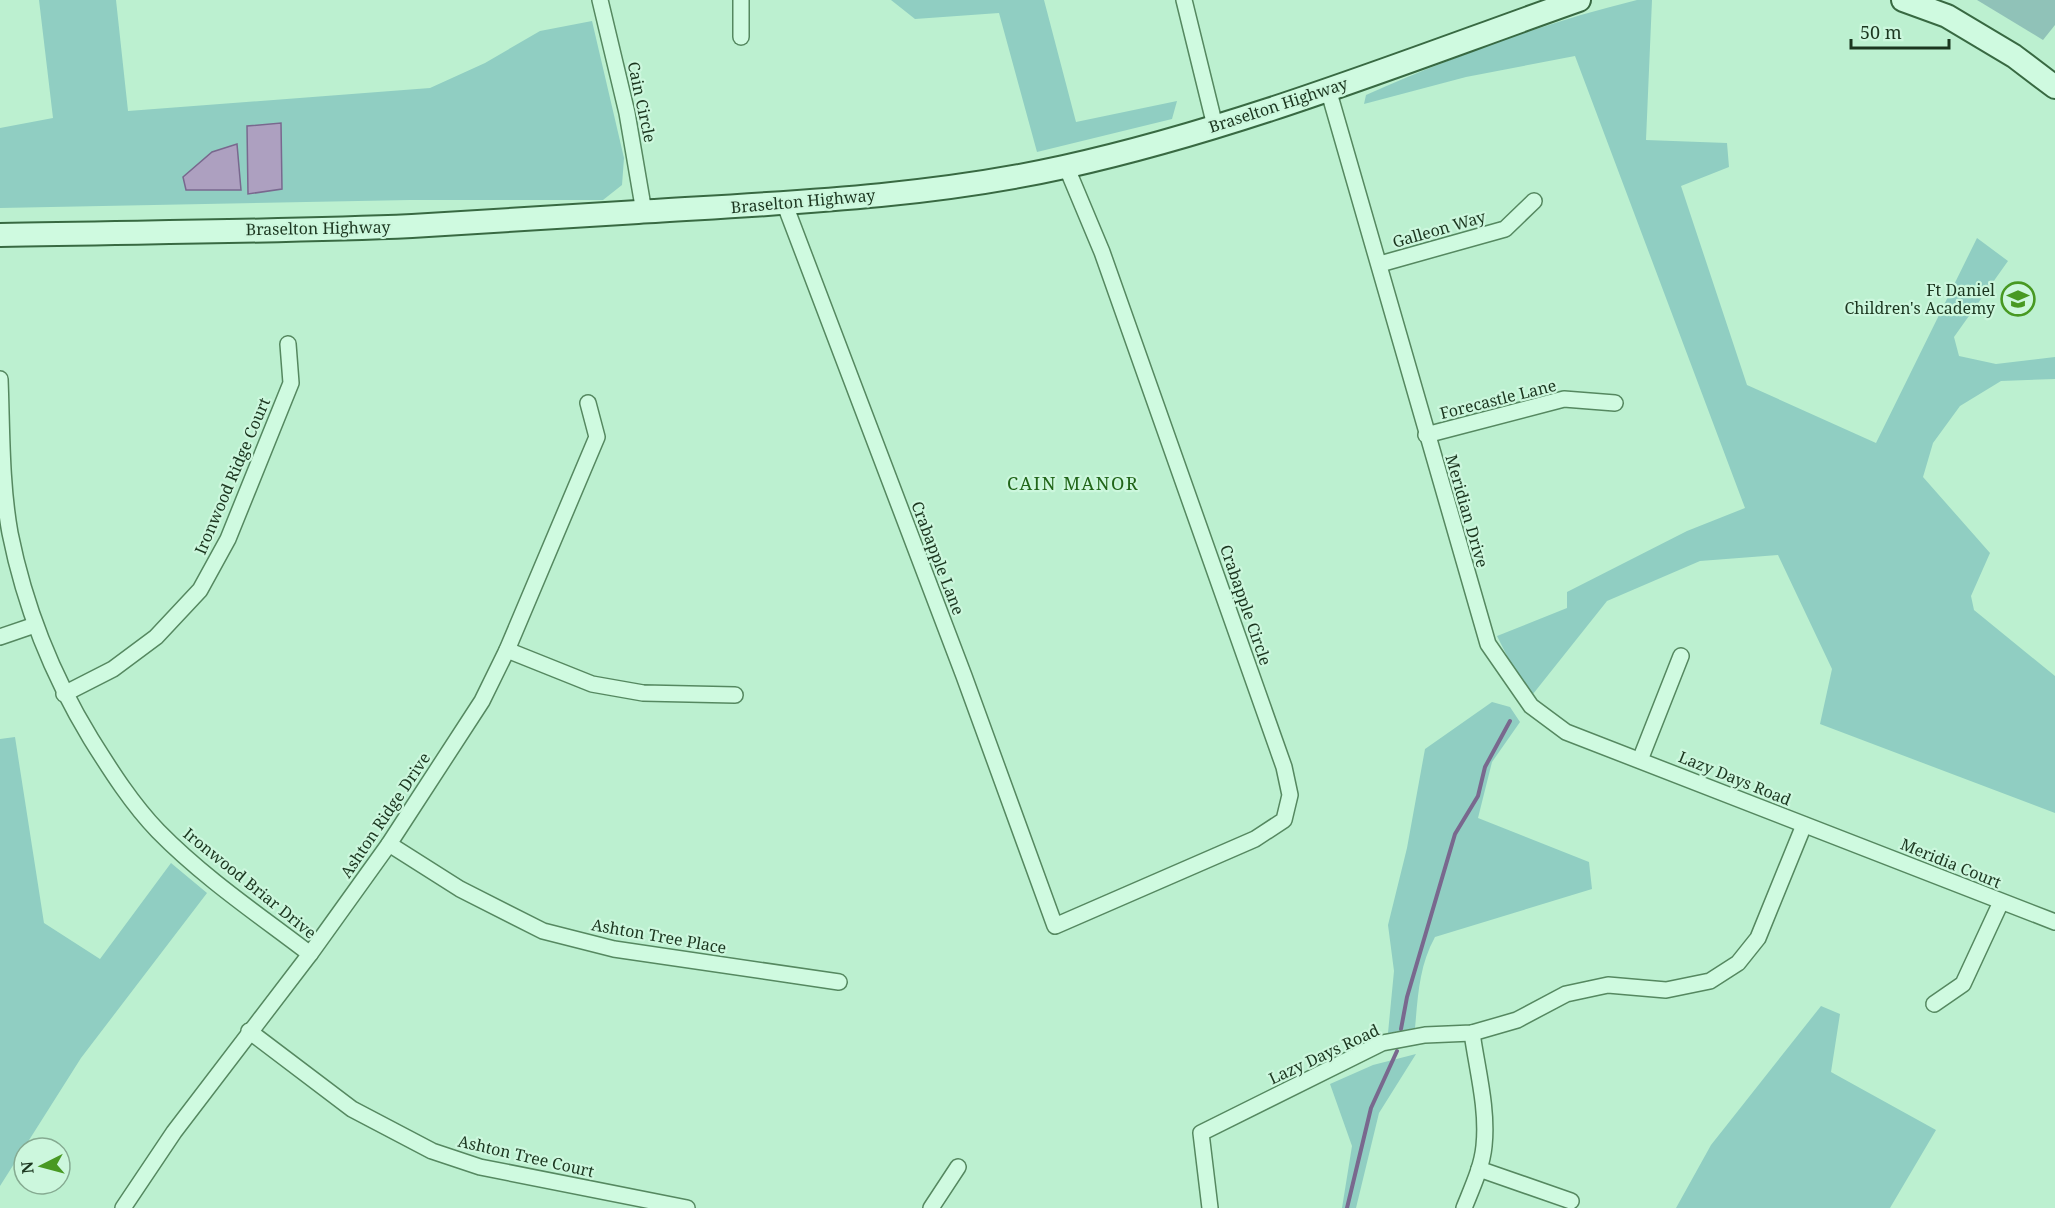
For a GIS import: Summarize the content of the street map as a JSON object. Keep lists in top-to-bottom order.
{
  "streets": {
    "main road": ["Braselton Highway"],
    "street": [
      "Cain Circle",
      "Galleon Way",
      "Forecastle Lane",
      "Ironwood Ridge Court",
      "Meridian Drive",
      "Crabapple Lane",
      "Crabapple Circle",
      "Lazy Days Road",
      "Ashton Ridge Drive",
      "Meridia Court",
      "Ironwood Briar Drive",
      "Ashton Tree Place",
      "Ashton Tree Court"
    ]
  },
  "crossings": [
    ["Cain Circle", "Braselton Highway"],
    ["Braselton Highway", "Meridian Drive"],
    ["Braselton Highway", "Crabapple Lane"],
    ["Braselton Highway", "Crabapple Circle"],
    ["Galleon Way", "Meridian Drive"],
    ["Forecastle Lane", "Meridian Drive"],
    ["Ironwood Ridge Court", "Ironwood Briar Drive"],
    ["Meridian Drive", "Lazy Days Road"],
    ["Crabapple Lane", "Crabapple Circle"],
    ["Lazy Days Road", "Meridia Court"],
    ["Ashton Ridge Drive", "Ironwood Briar Drive"],
    ["Ashton Ridge Drive", "Ashton Tree Place"],
    ["Ashton Ridge Drive", "Ashton Tree Court"]
  ],
  "districts": ["CAIN MANOR"],
  "places": {
    "school or university": ["Ft Daniel Children's Academy"]
  },
  "scale_bar": "50 m",
  "north": "left"
}
